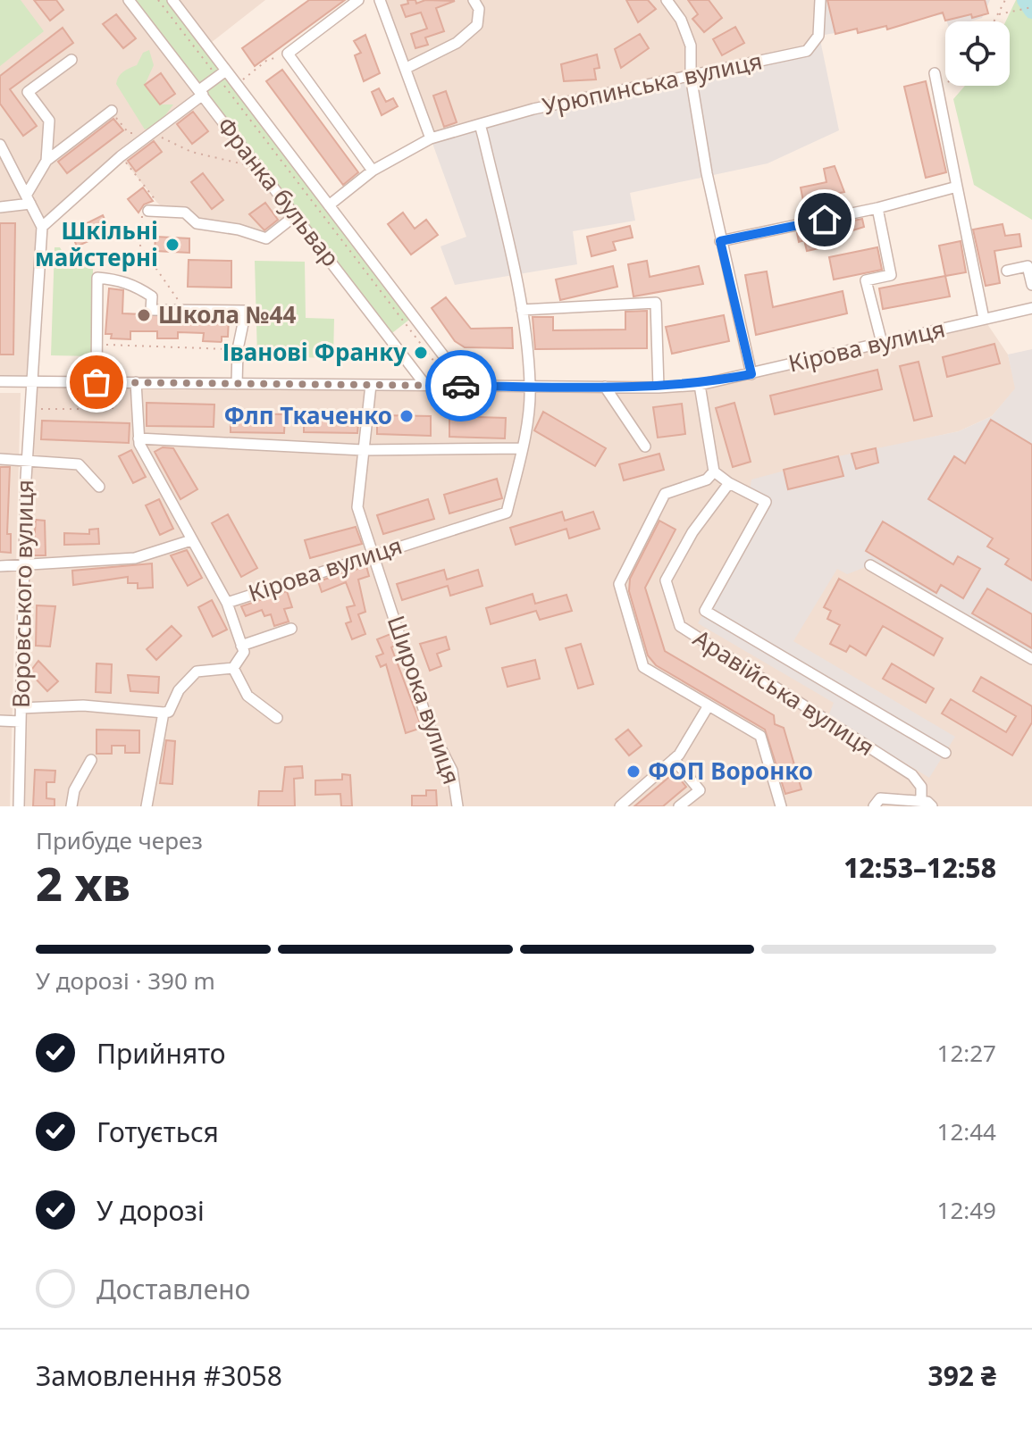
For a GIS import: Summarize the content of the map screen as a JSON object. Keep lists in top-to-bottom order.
{
  "streets": {
    "street": [
      "Урюпинська вулиця",
      "Франка бульвар",
      "Кірова вулиця",
      "Воровського вулиця",
      "Аравійська вулиця",
      "Широка вулиця"
    ]
  },
  "crossings": [
    ["Урюпинська вулиця", "Франка бульвар"],
    ["Франка бульвар", "Кірова вулиця"],
    ["Кірова вулиця", "Воровського вулиця"],
    ["Кірова вулиця", "Широка вулиця"]
  ],
  "places": [
    "Шкільні майстерні",
    "Школа №44",
    "Іванові Франку",
    "Флп Ткаченко",
    "ФОП Воронко"
  ],
  "page": {
    "heading": ["2 хв", "Прибуде через", "12:53–12:58"],
    "panel": ["Замовлення #3058", "392 ₴"],
    "bar": "У дорозі · 390 m",
    "list": [
      ["Прийнято", "12:27"],
      ["Готується", "12:44"],
      ["У дорозі", "12:49"],
      "Доставлено"
    ]
  }
}
